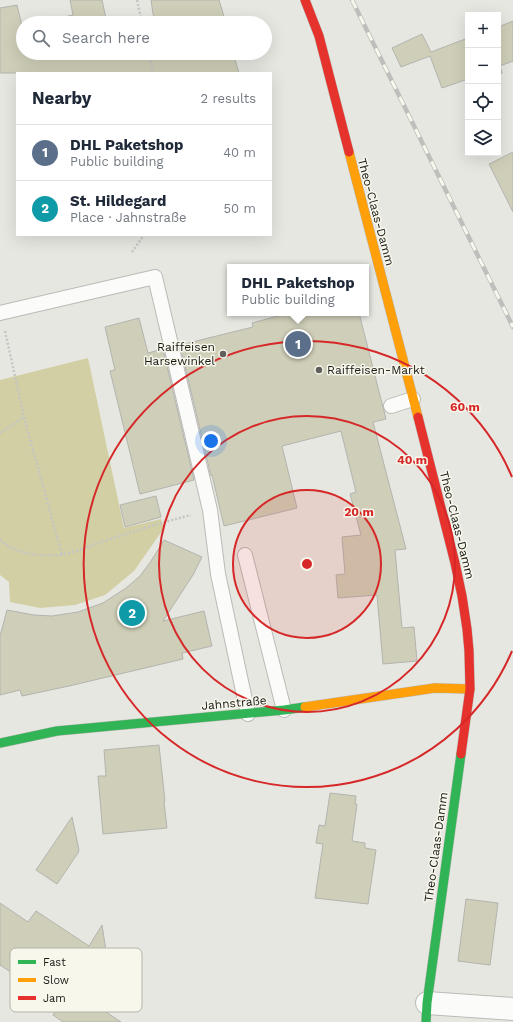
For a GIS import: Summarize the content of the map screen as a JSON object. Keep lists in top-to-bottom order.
{
  "streets": {
    "street": ["Theo-Claas-Damm", "Jahnstraße"]
  },
  "crossings": [
    ["Theo-Claas-Damm", "Jahnstraße"]
  ],
  "places": ["Raiffeisen Harsewinkel", "Raiffeisen-Markt"],
  "legend": ["Fast", "Slow", "Jam"],
  "page": {
    "map_buttons": ["+", "−"],
    "search": "Search here",
    "heading": ["Nearby", "2 results"],
    "list": [
      {
        "mark": "1",
        "name": "DHL Paketshop",
        "note": "Public building",
        "value": "40 m"
      },
      {
        "mark": "2",
        "name": "St. Hildegard",
        "note": "Place · Jahnstraße",
        "value": "50 m"
      }
    ],
    "popup": ["DHL Paketshop", "Public building"],
    "pins": ["1", "2"]
  },
  "rings": ["60 m", "40 m", "20 m"]
}
